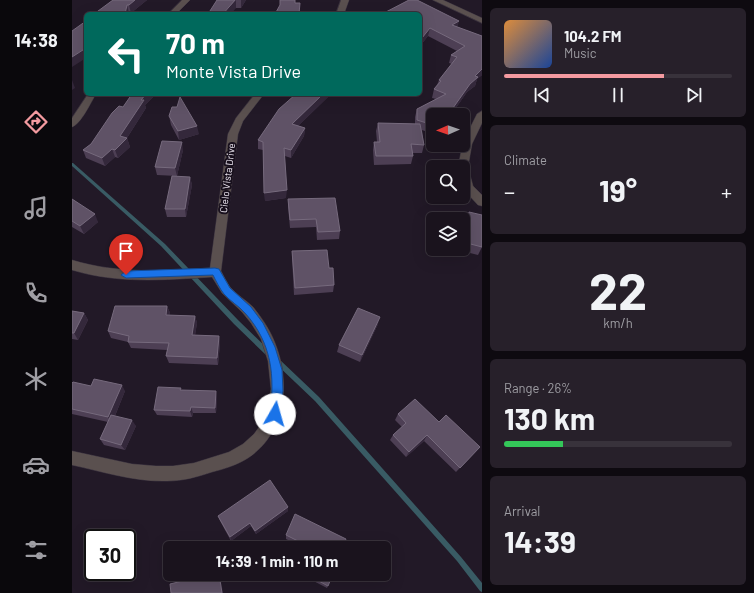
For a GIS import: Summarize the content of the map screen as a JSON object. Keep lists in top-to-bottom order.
{
  "streets": {
    "street": ["Cielo Vista Drive"]
  },
  "north": "left",
  "page": {
    "tabs": "14:38",
    "turn": ["70 m", "Monte Vista Drive"],
    "song": ["104.2 FM", "Music"],
    "tile": [
      "Climate",
      ["22", "km/h"],
      ["Range · 26%", "130 km"],
      ["Arrival", "14:39"]
    ],
    "heat": ["−", "19°", "+"],
    "limit": "30",
    "trip": "14:39 · 1 min · 110 m"
  }
}
